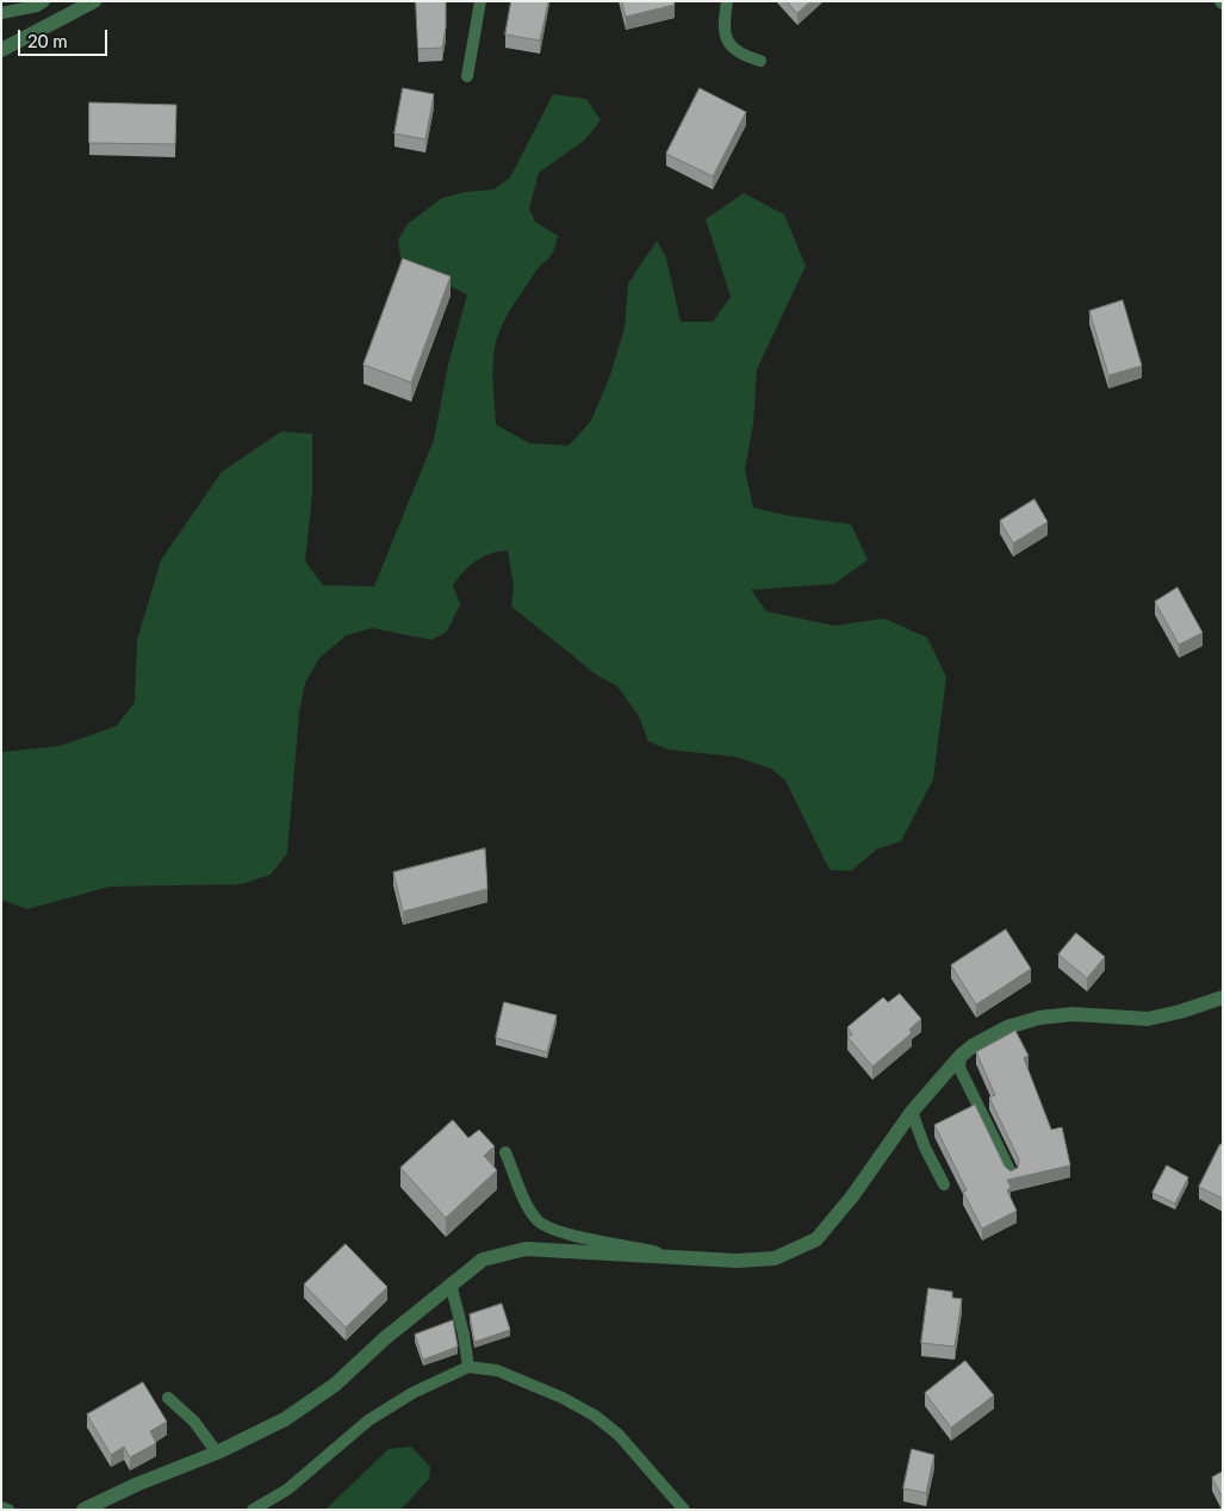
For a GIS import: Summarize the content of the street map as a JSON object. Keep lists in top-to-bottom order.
{
  "scale_bar": "20 m"
}
